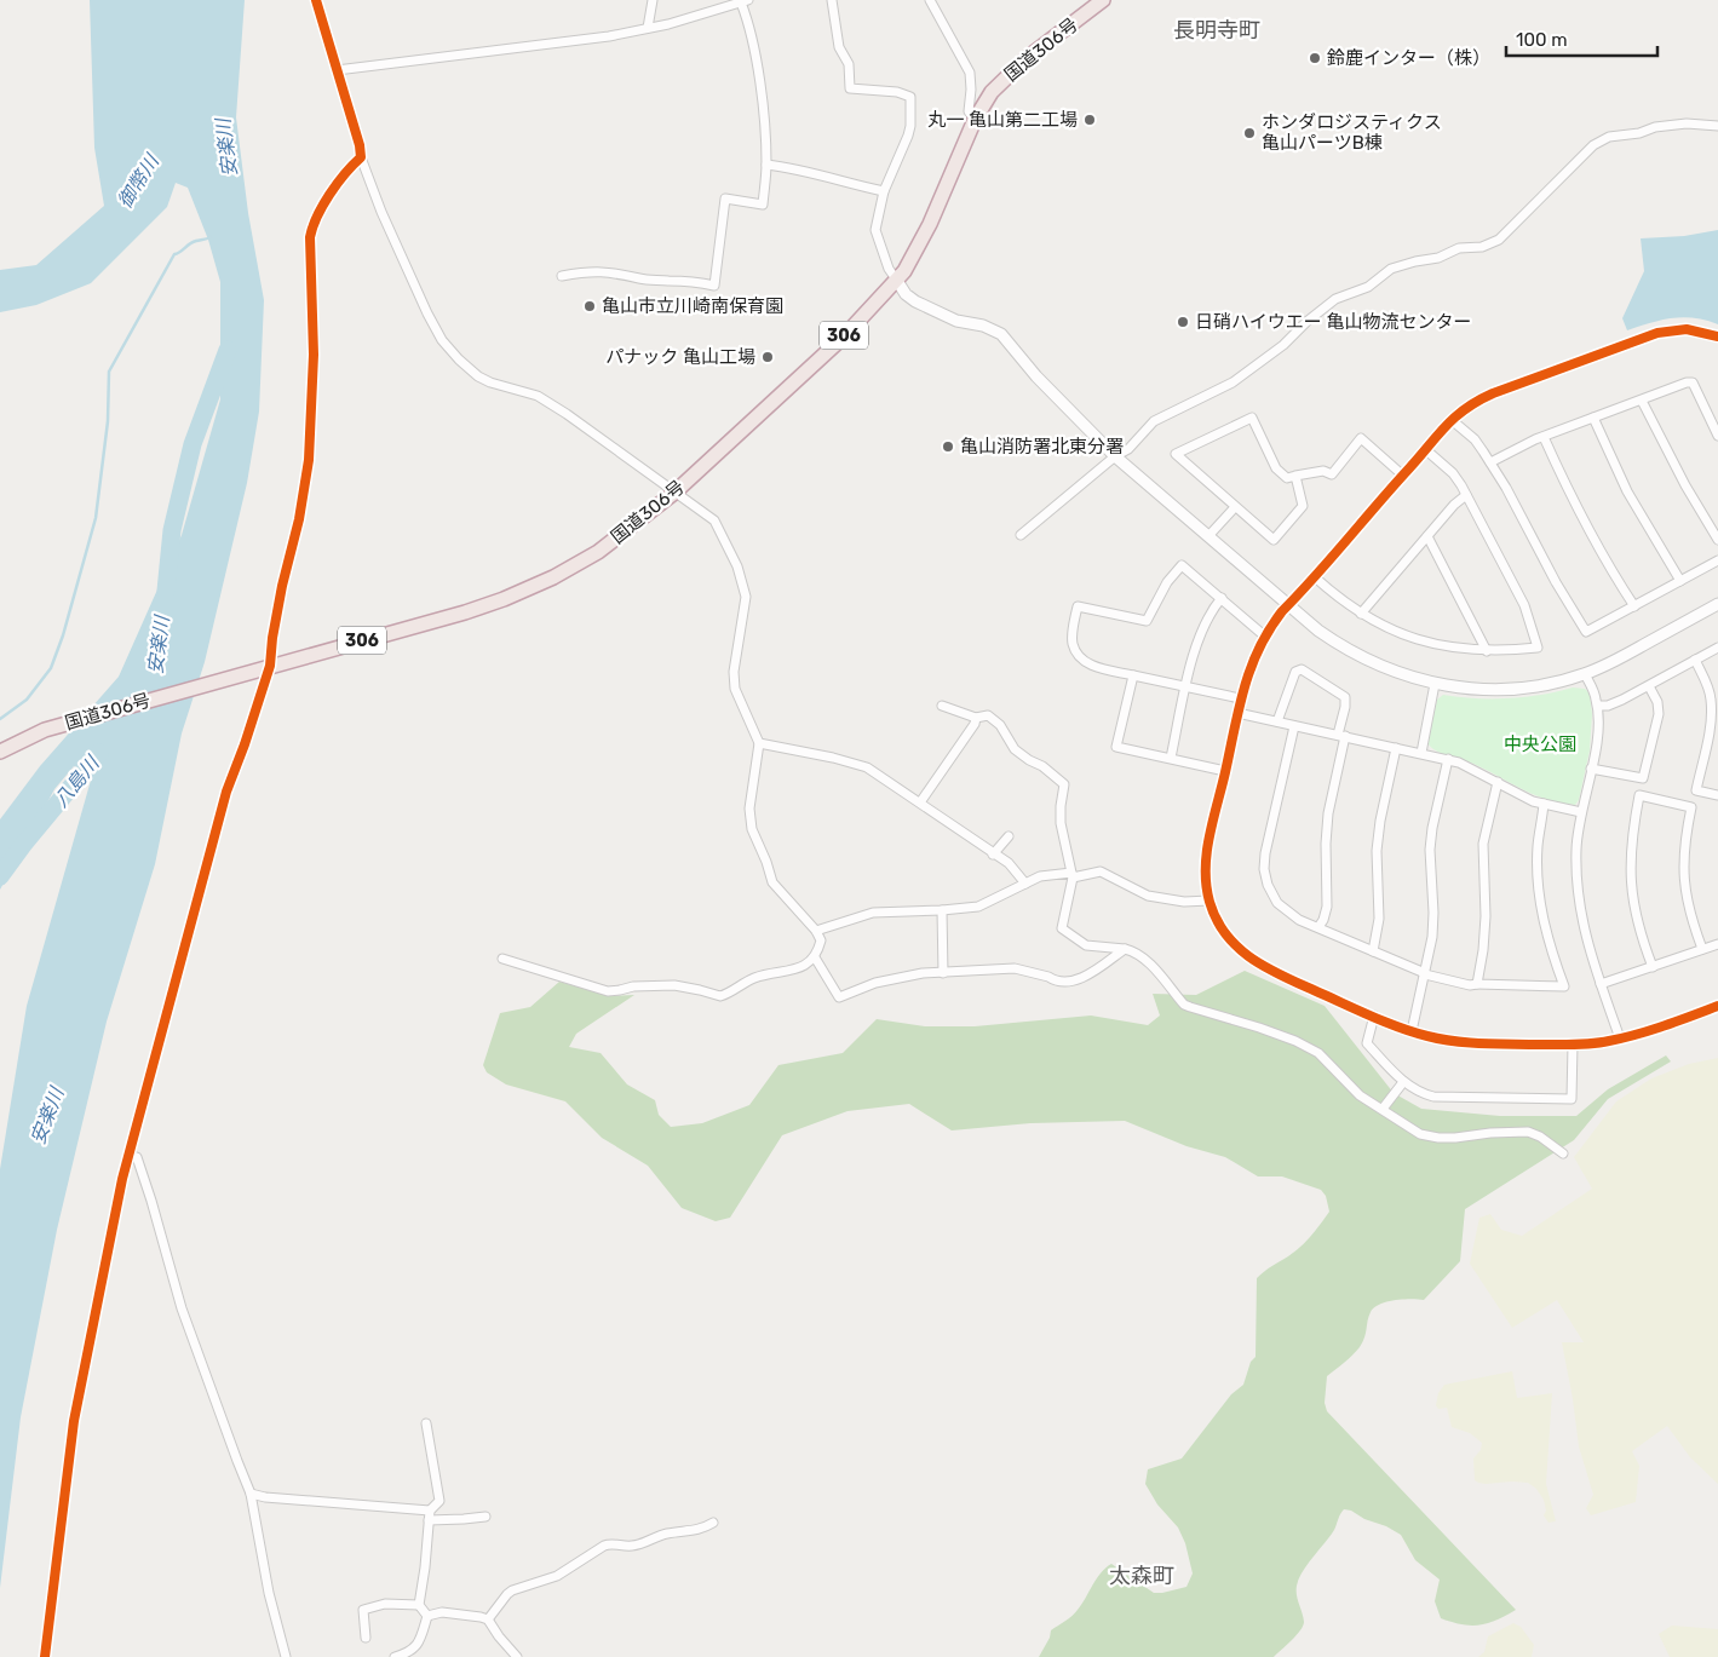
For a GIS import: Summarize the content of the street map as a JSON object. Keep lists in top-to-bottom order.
{
  "streets": {
    "highway": ["国道306号", "306"]
  },
  "districts": ["長明寺町", "太森町"],
  "water": ["安楽川", "御幣川", "八島川"],
  "parks": ["中央公園"],
  "places": [
    "鈴鹿インター（株）",
    "丸一 亀山第二工場",
    "ホンダロジスティクス 亀山パーツB棟",
    "亀山市立川崎南保育園",
    "日硝ハイウエー 亀山物流センター",
    "パナック 亀山工場",
    "亀山消防署北東分署"
  ],
  "scale_bar": "100 m"
}
